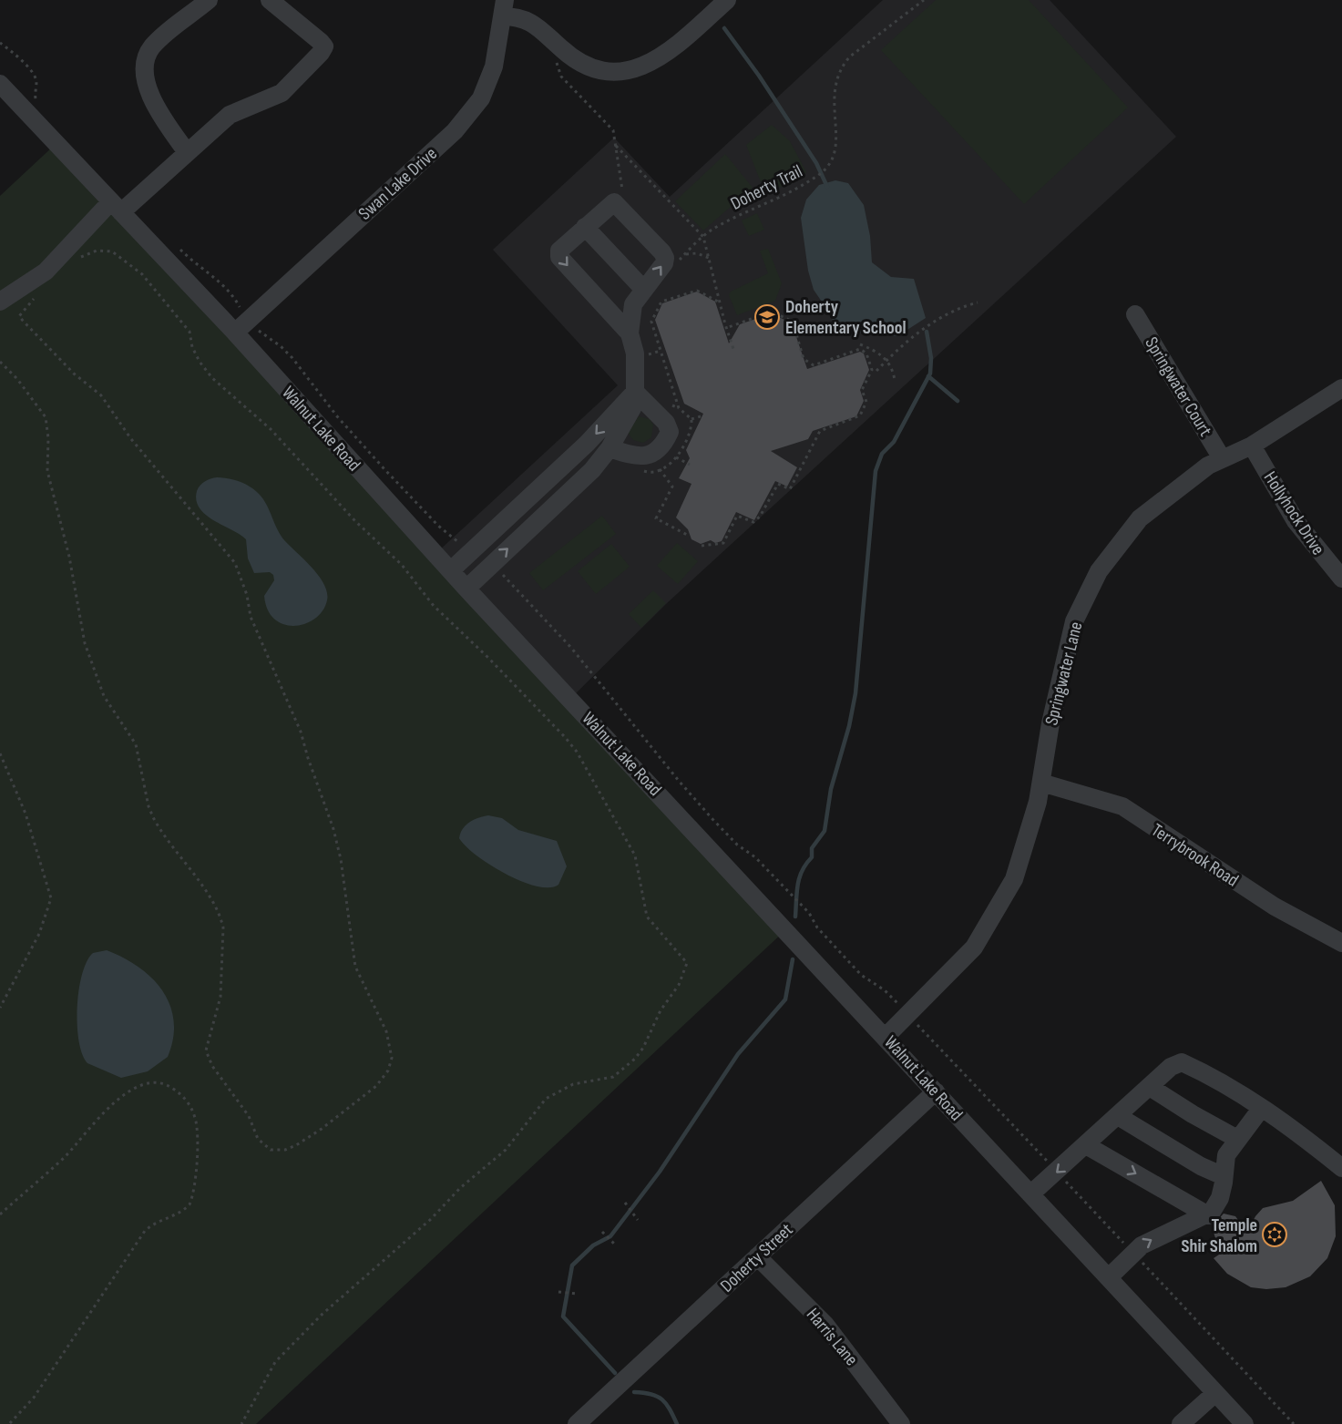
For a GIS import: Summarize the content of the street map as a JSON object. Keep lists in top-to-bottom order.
{
  "streets": {
    "street": [
      "Swan Lake Drive",
      "Springwater Court",
      "Walnut Lake Road",
      "Hollyhock Drive",
      "Springwater Lane",
      "Terrybrook Road",
      "Doherty Street",
      "Harris Lane"
    ],
    "path": ["Doherty Trail"]
  },
  "crossings": [
    ["Swan Lake Drive", "Walnut Lake Road"],
    ["Springwater Court", "Springwater Lane"],
    ["Walnut Lake Road", "Springwater Lane"],
    ["Walnut Lake Road", "Doherty Street"],
    ["Hollyhock Drive", "Springwater Lane"],
    ["Springwater Lane", "Terrybrook Road"],
    ["Doherty Street", "Harris Lane"]
  ],
  "places": {
    "school or university": ["Doherty Elementary School"],
    "synagogue": ["Temple Shir Shalom"]
  }
}
